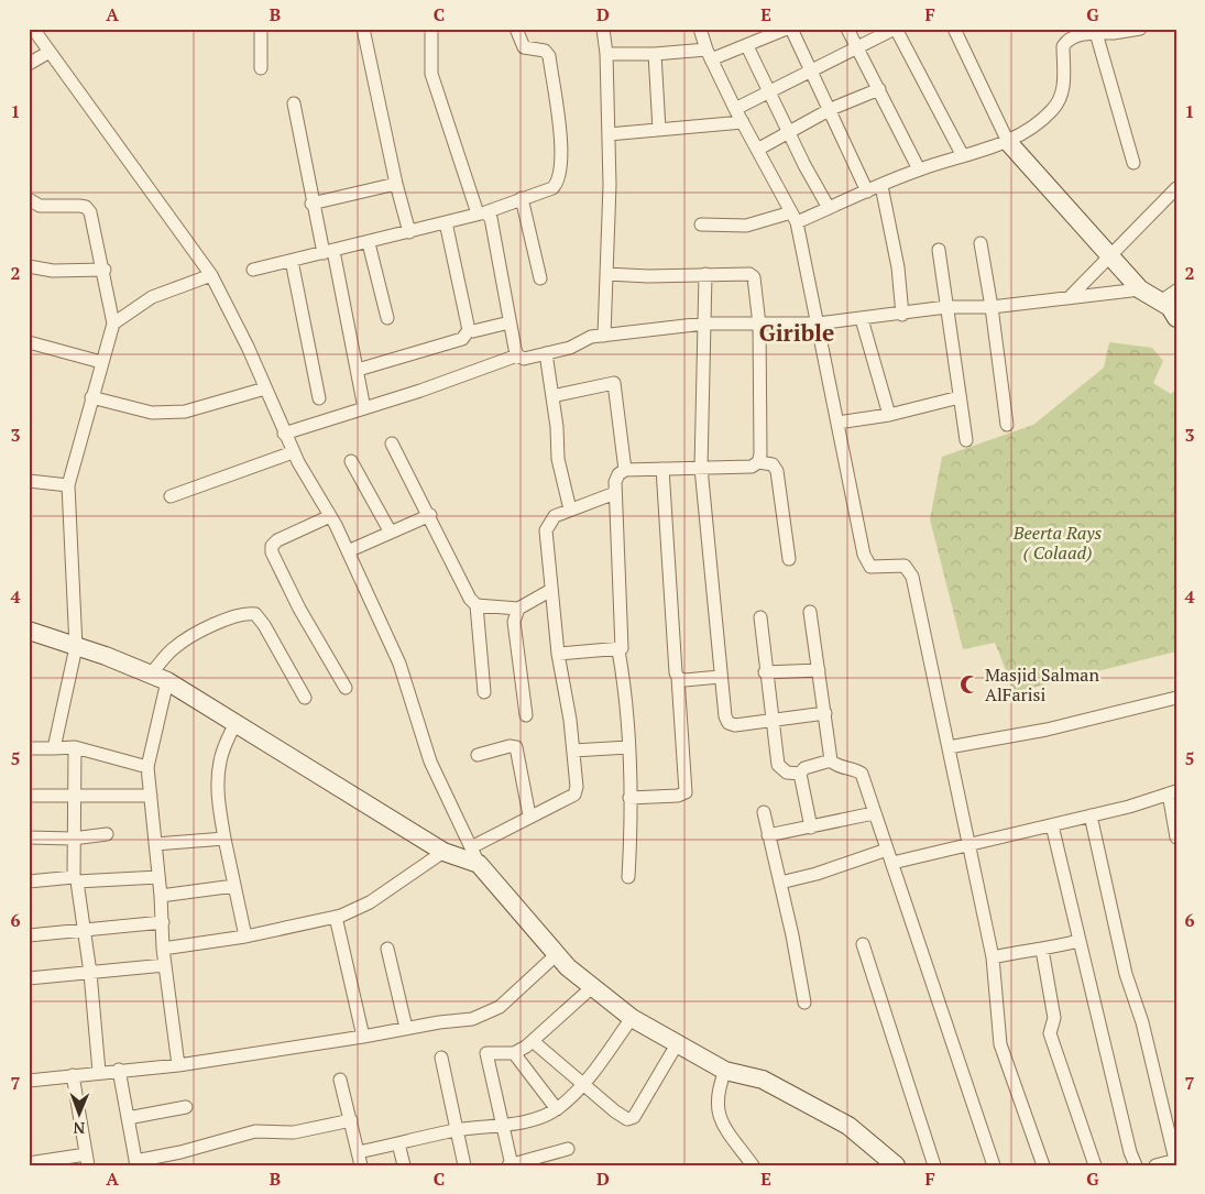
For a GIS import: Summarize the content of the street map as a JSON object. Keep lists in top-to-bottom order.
{
  "districts": ["Girible"],
  "parks": ["Beerta Rays ( Colaad)"],
  "places": {
    "mosque": ["Masjid Salman AlFarisi"]
  },
  "north": "bottom",
  "grid": {
    "columns": [
      "A",
      "B",
      "C",
      "D",
      "E",
      "F",
      "G"
    ],
    "rows": [
      "1",
      "2",
      "3",
      "4",
      "5",
      "6",
      "7"
    ]
  }
}
